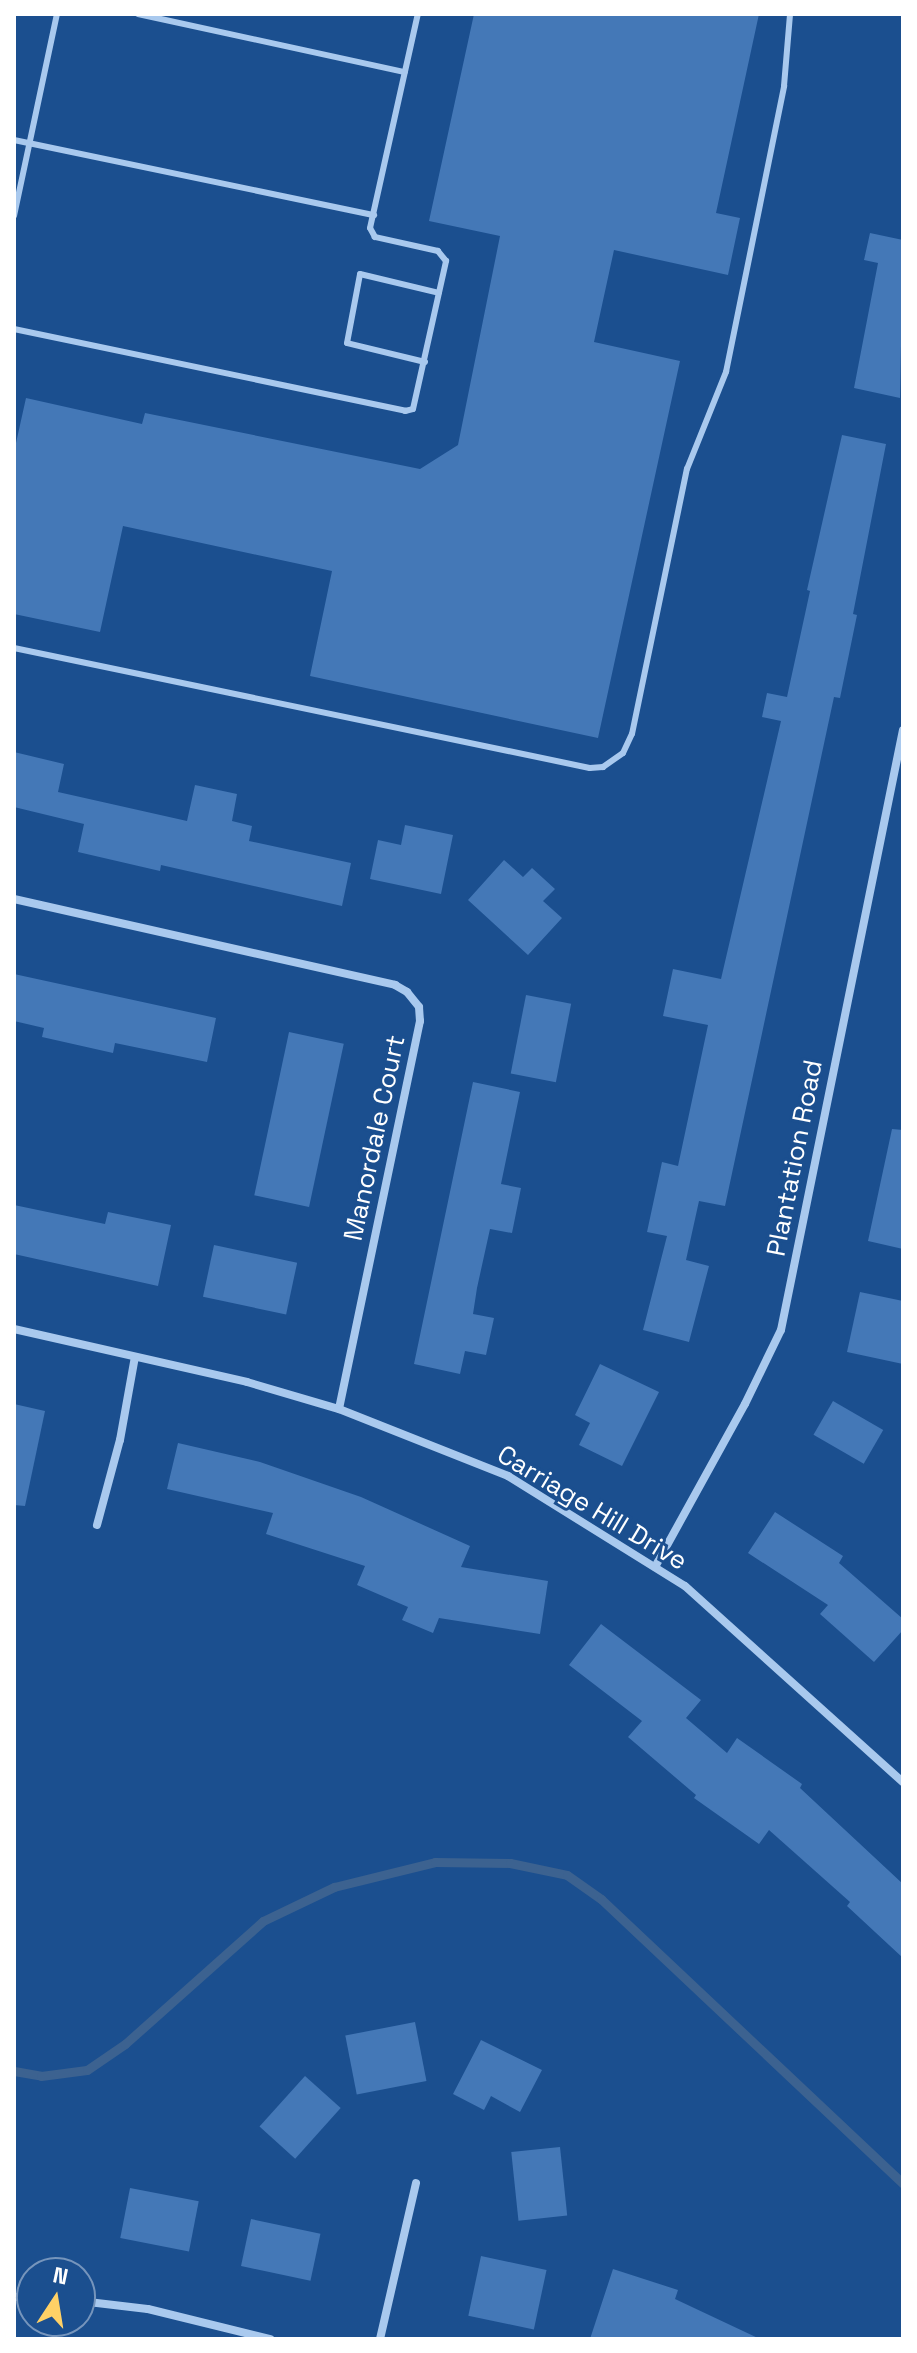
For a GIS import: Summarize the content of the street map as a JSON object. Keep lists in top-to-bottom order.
{
  "streets": {
    "street": ["Manordale Court", "Plantation Road", "Carriage Hill Drive"]
  },
  "crossings": [
    ["Manordale Court", "Carriage Hill Drive"],
    ["Plantation Road", "Carriage Hill Drive"]
  ],
  "north": "top"
}
